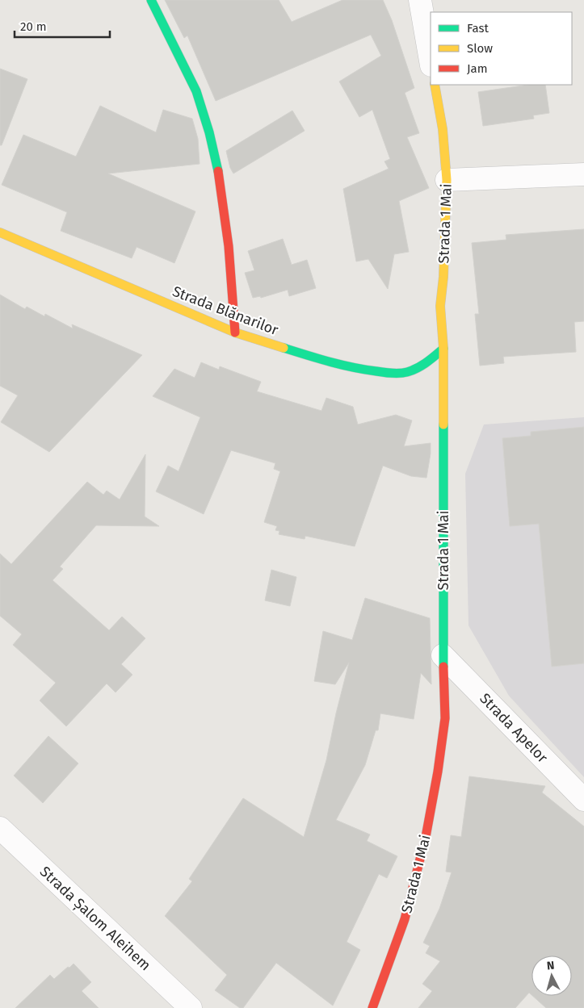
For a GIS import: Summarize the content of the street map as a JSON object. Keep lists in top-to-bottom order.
{
  "streets": {
    "street": [
      "Strada 1 Mai",
      "Strada Blănarilor",
      "Strada Apelor",
      "Strada Șalom Aleihem"
    ]
  },
  "crossings": [
    ["Strada 1 Mai", "Strada Blănarilor"],
    ["Strada 1 Mai", "Strada Apelor"]
  ],
  "legend": ["Fast", "Slow", "Jam"],
  "scale_bar": "20 m",
  "north": "top"
}
